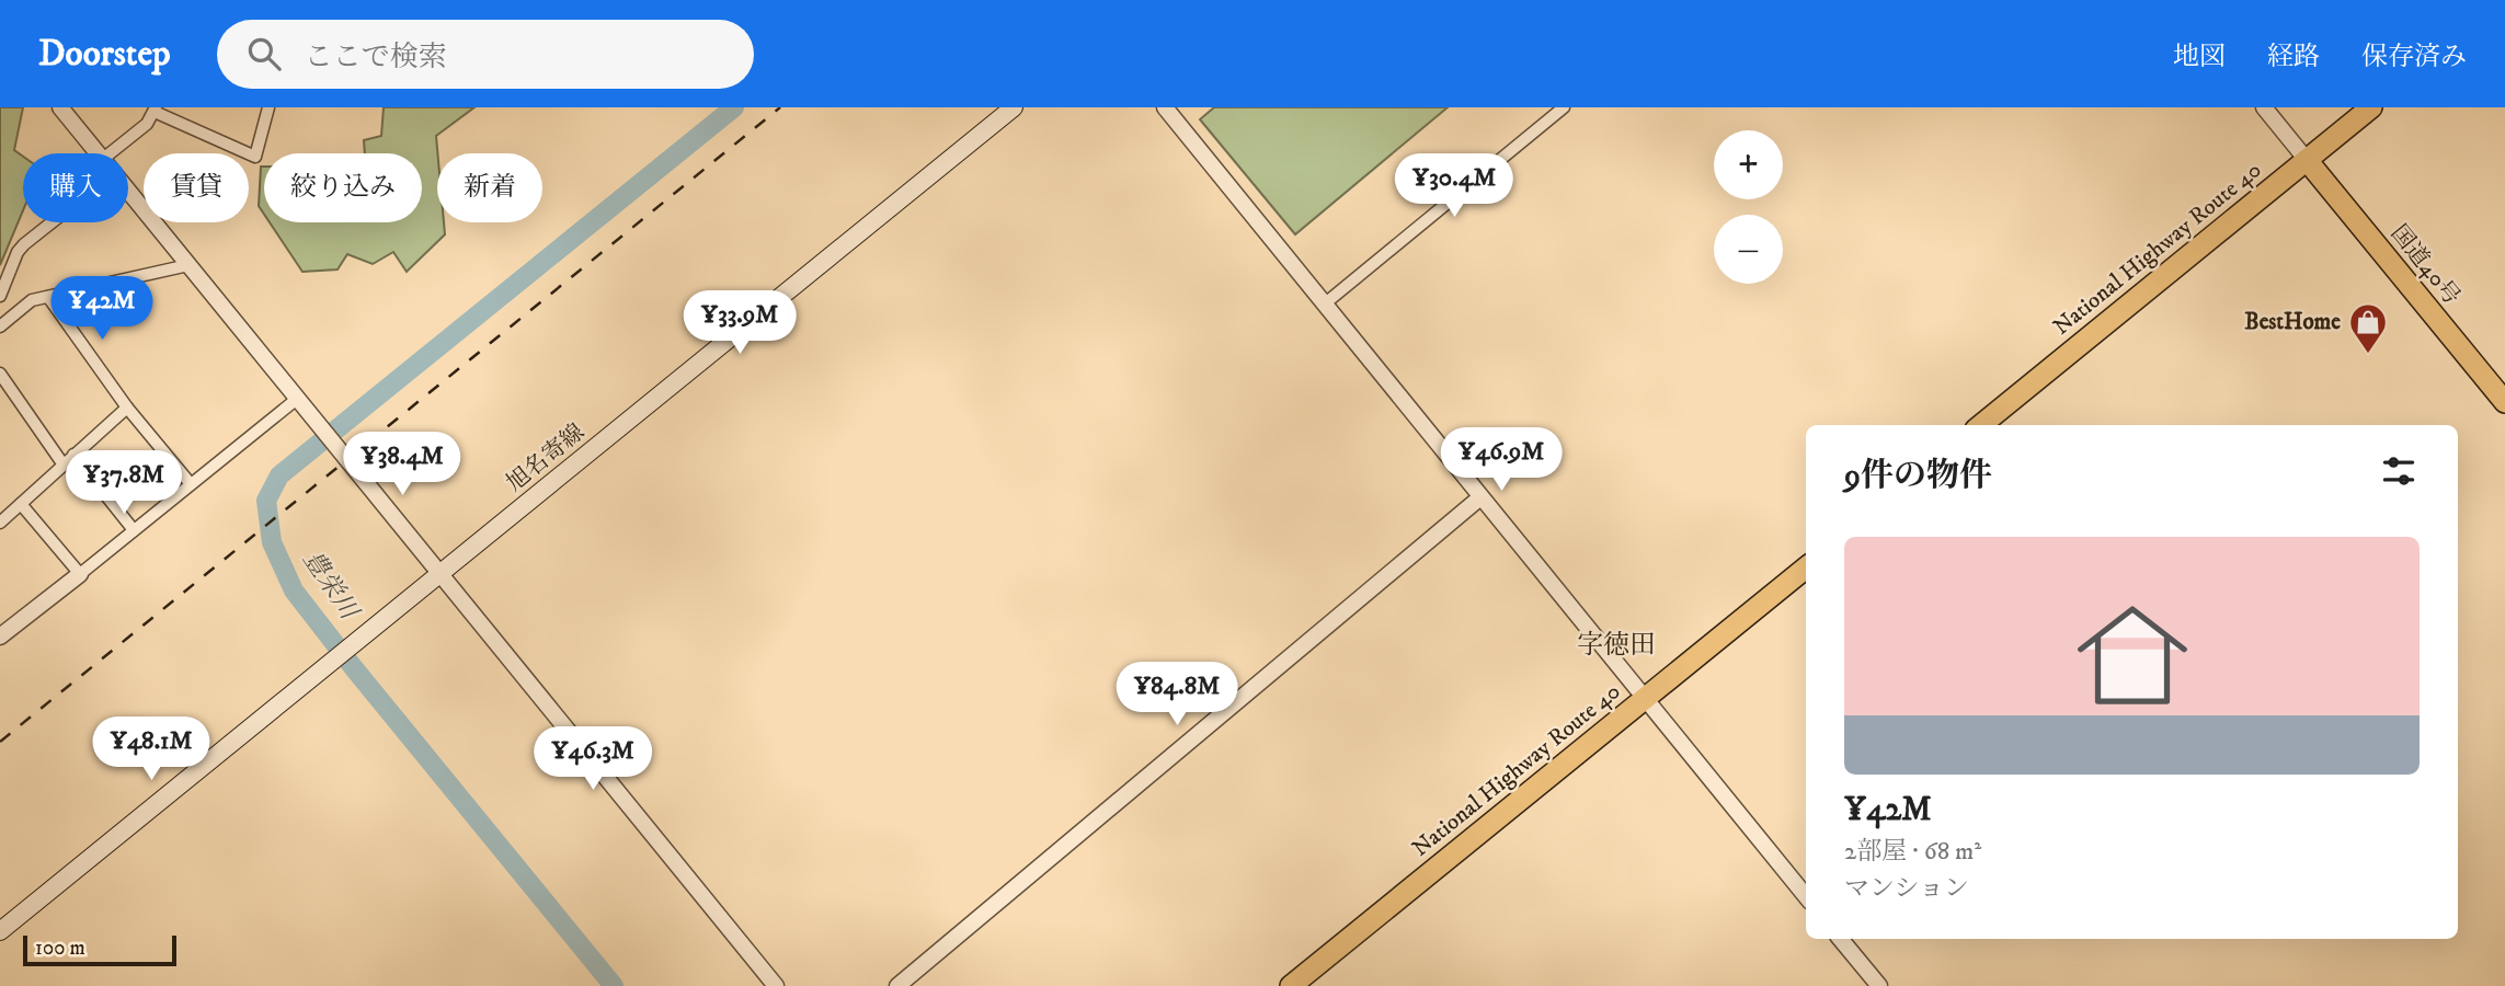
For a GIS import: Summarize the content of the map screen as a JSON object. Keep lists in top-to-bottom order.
{
  "streets": {
    "highway": ["National Highway Route 40", "国道40号"],
    "main road": ["旭名寄線"]
  },
  "crossings": [
    ["National Highway Route 40", "国道40号"]
  ],
  "districts": ["字徳田"],
  "water": ["豊栄川"],
  "places": {
    "shop": ["BestHome"]
  },
  "scale_bar": "100 m",
  "page": {
    "header": "Doorstep",
    "search": "ここで検索",
    "nav": ["地図", "経路", "保存済み"],
    "map_buttons": ["+", "−"],
    "price": [
      "¥30.4M",
      "¥42M",
      "¥33.9M",
      "¥46.9M",
      "¥38.4M",
      "¥37.8M",
      "¥84.8M",
      "¥48.1M",
      "¥46.3M"
    ],
    "chip": [
      "購入",
      "賃貸",
      "絞り込み",
      "新着"
    ],
    "heading": "9件の物件",
    "list": [
      {
        "name": "¥42M",
        "note": "2部屋 · 68 m² · マンション"
      }
    ],
    "scale": "100 m"
  }
}
